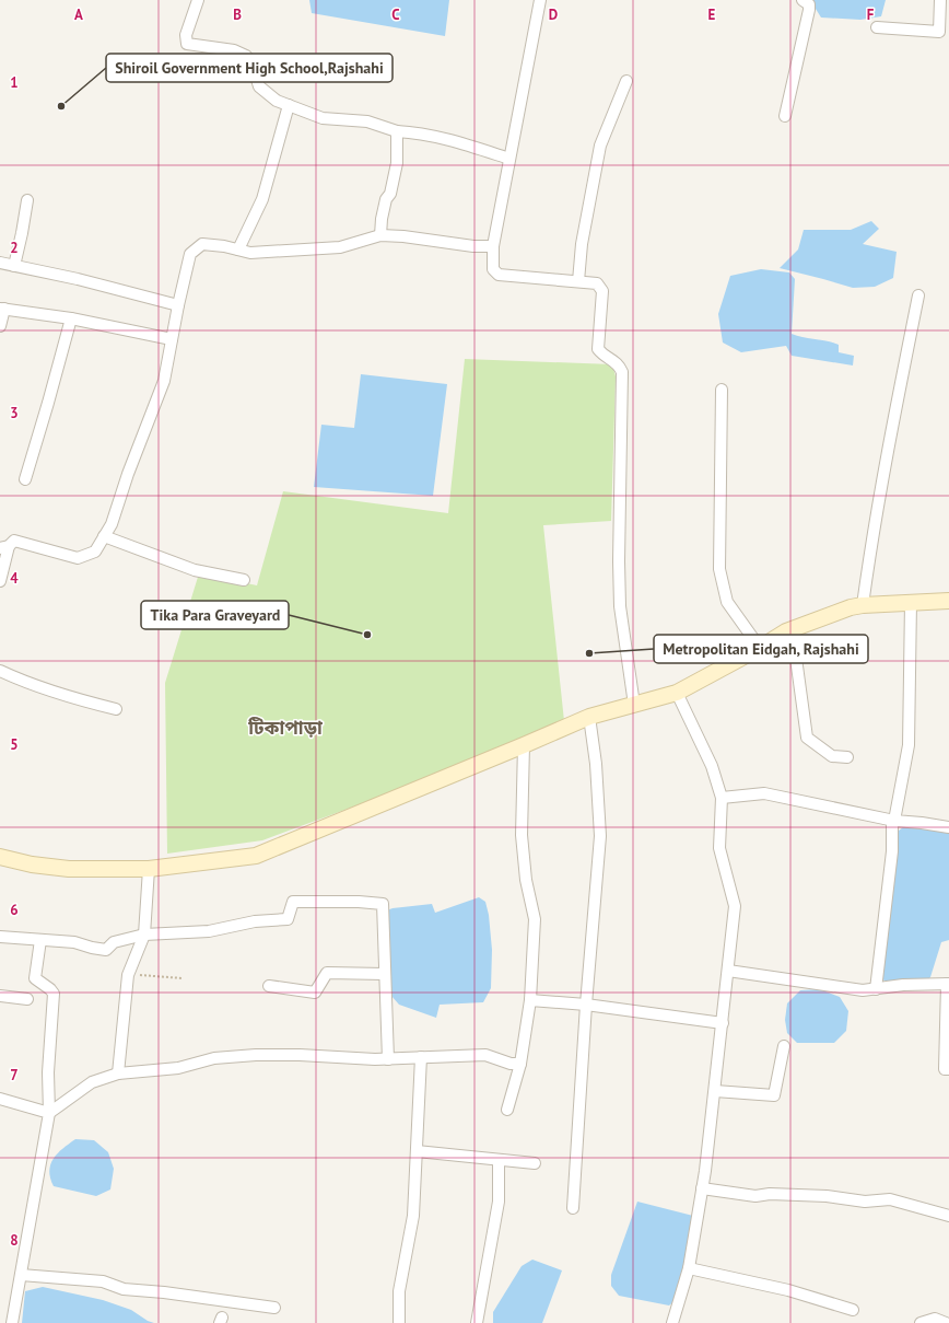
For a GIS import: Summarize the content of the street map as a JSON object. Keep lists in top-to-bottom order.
{
  "districts": ["টিকাপাড়া"],
  "places": ["Shiroil Government High School,Rajshahi", "Tika Para Graveyard", "Metropolitan Eidgah, Rajshahi"],
  "grid": {
    "columns": [
      "A",
      "B",
      "C",
      "D",
      "E",
      "F"
    ],
    "rows": [
      "1",
      "2",
      "3",
      "4",
      "5",
      "6",
      "7",
      "8"
    ]
  }
}
